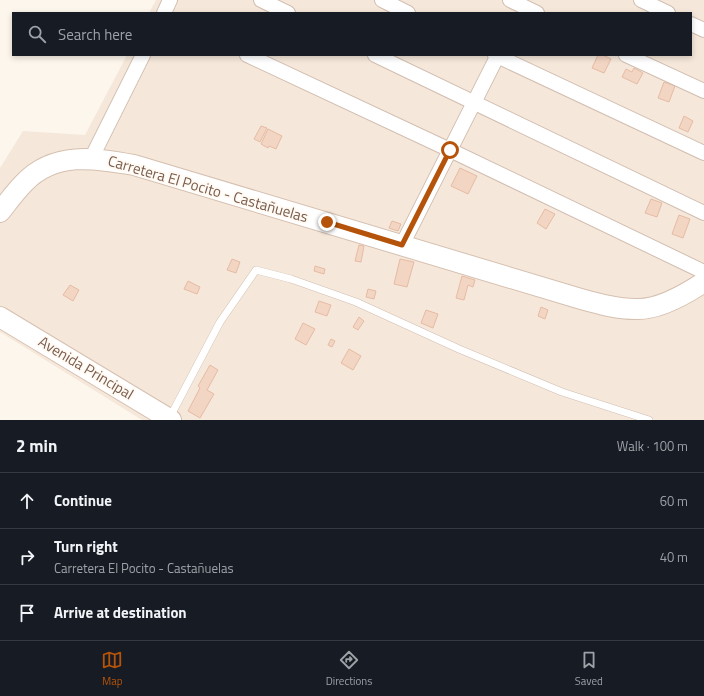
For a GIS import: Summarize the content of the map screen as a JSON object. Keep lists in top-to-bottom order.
{
  "streets": {
    "main road": ["Carretera El Pocito - Castañuelas", "Avenida Principal"]
  },
  "page": {
    "search": "Search here",
    "heading": ["2 min", "Walk · 100 m"],
    "list": [
      ["Continue", "60 m"],
      ["Turn right", "Carretera El Pocito - Castañuelas", "40 m"],
      "Arrive at destination"
    ],
    "nav": ["Map", "Directions", "Saved"]
  }
}
